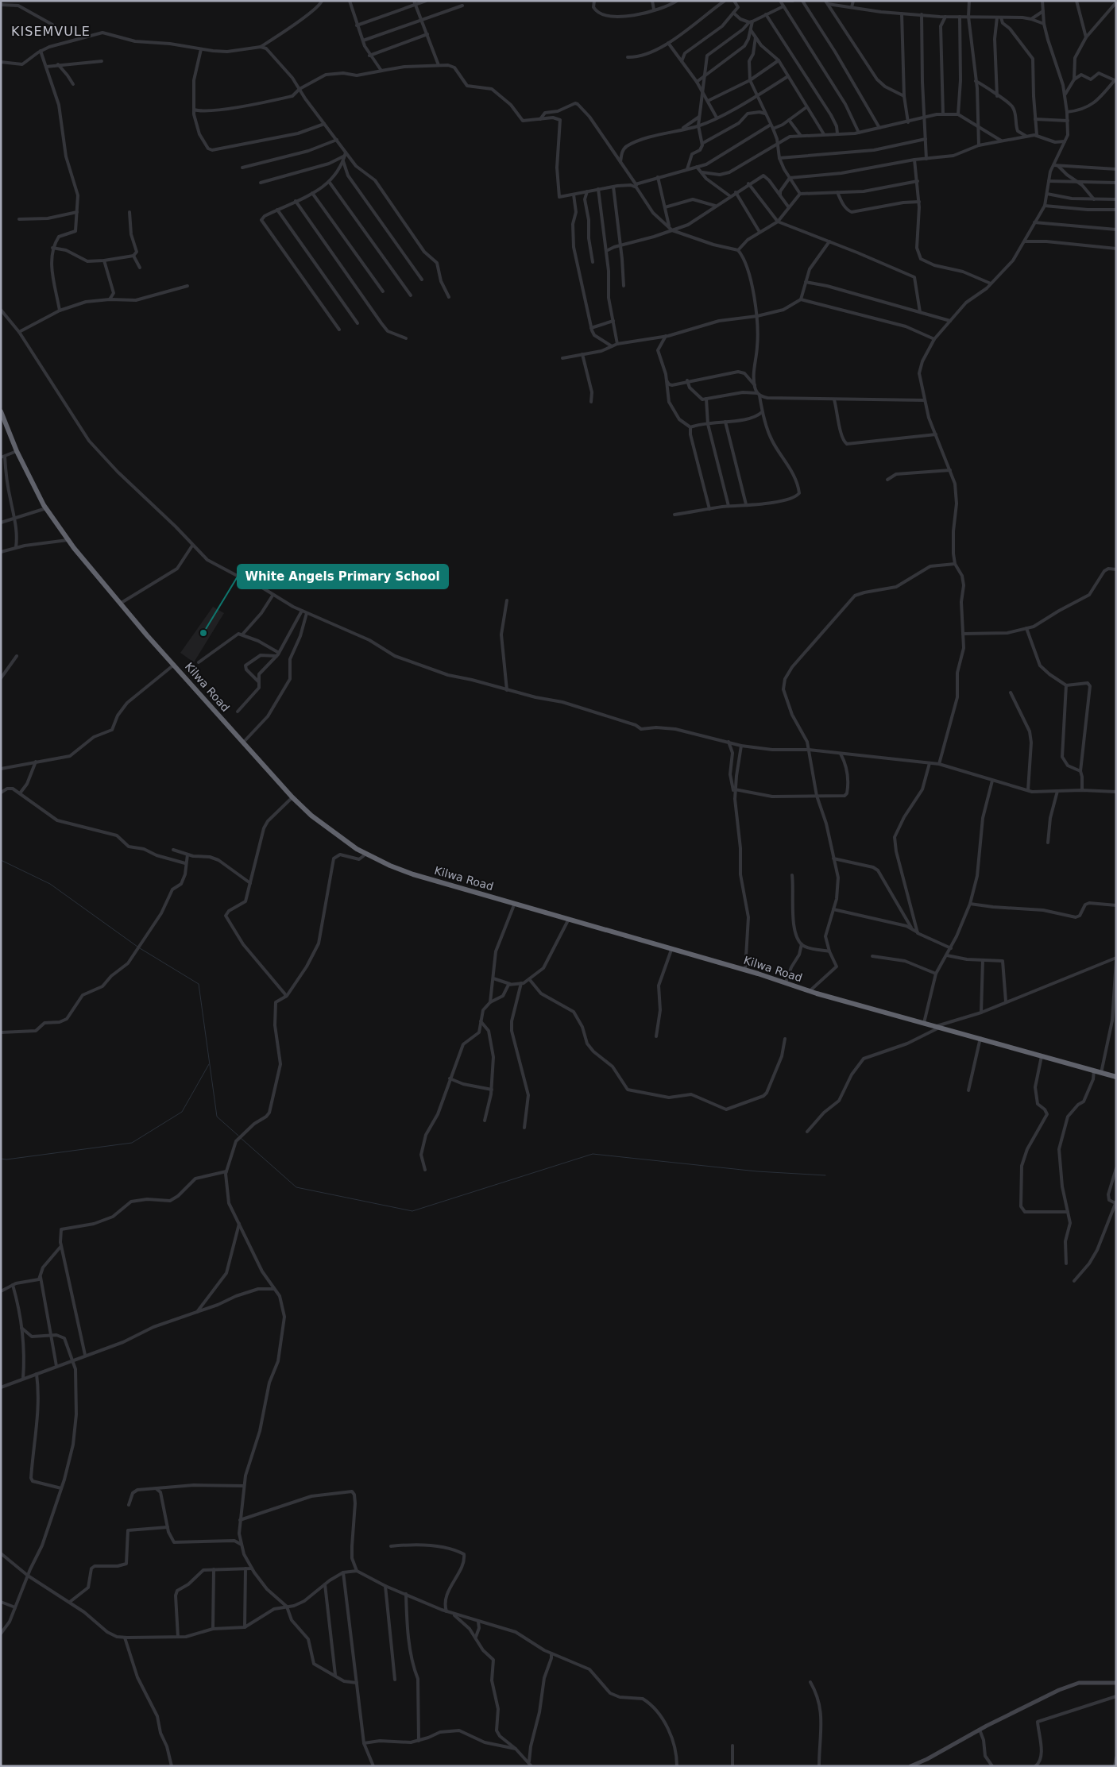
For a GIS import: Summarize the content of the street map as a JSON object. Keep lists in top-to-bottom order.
{
  "streets": {
    "highway": ["Kilwa Road"]
  },
  "districts": ["KISEMVULE"],
  "places": ["White Angels Primary School"]
}
